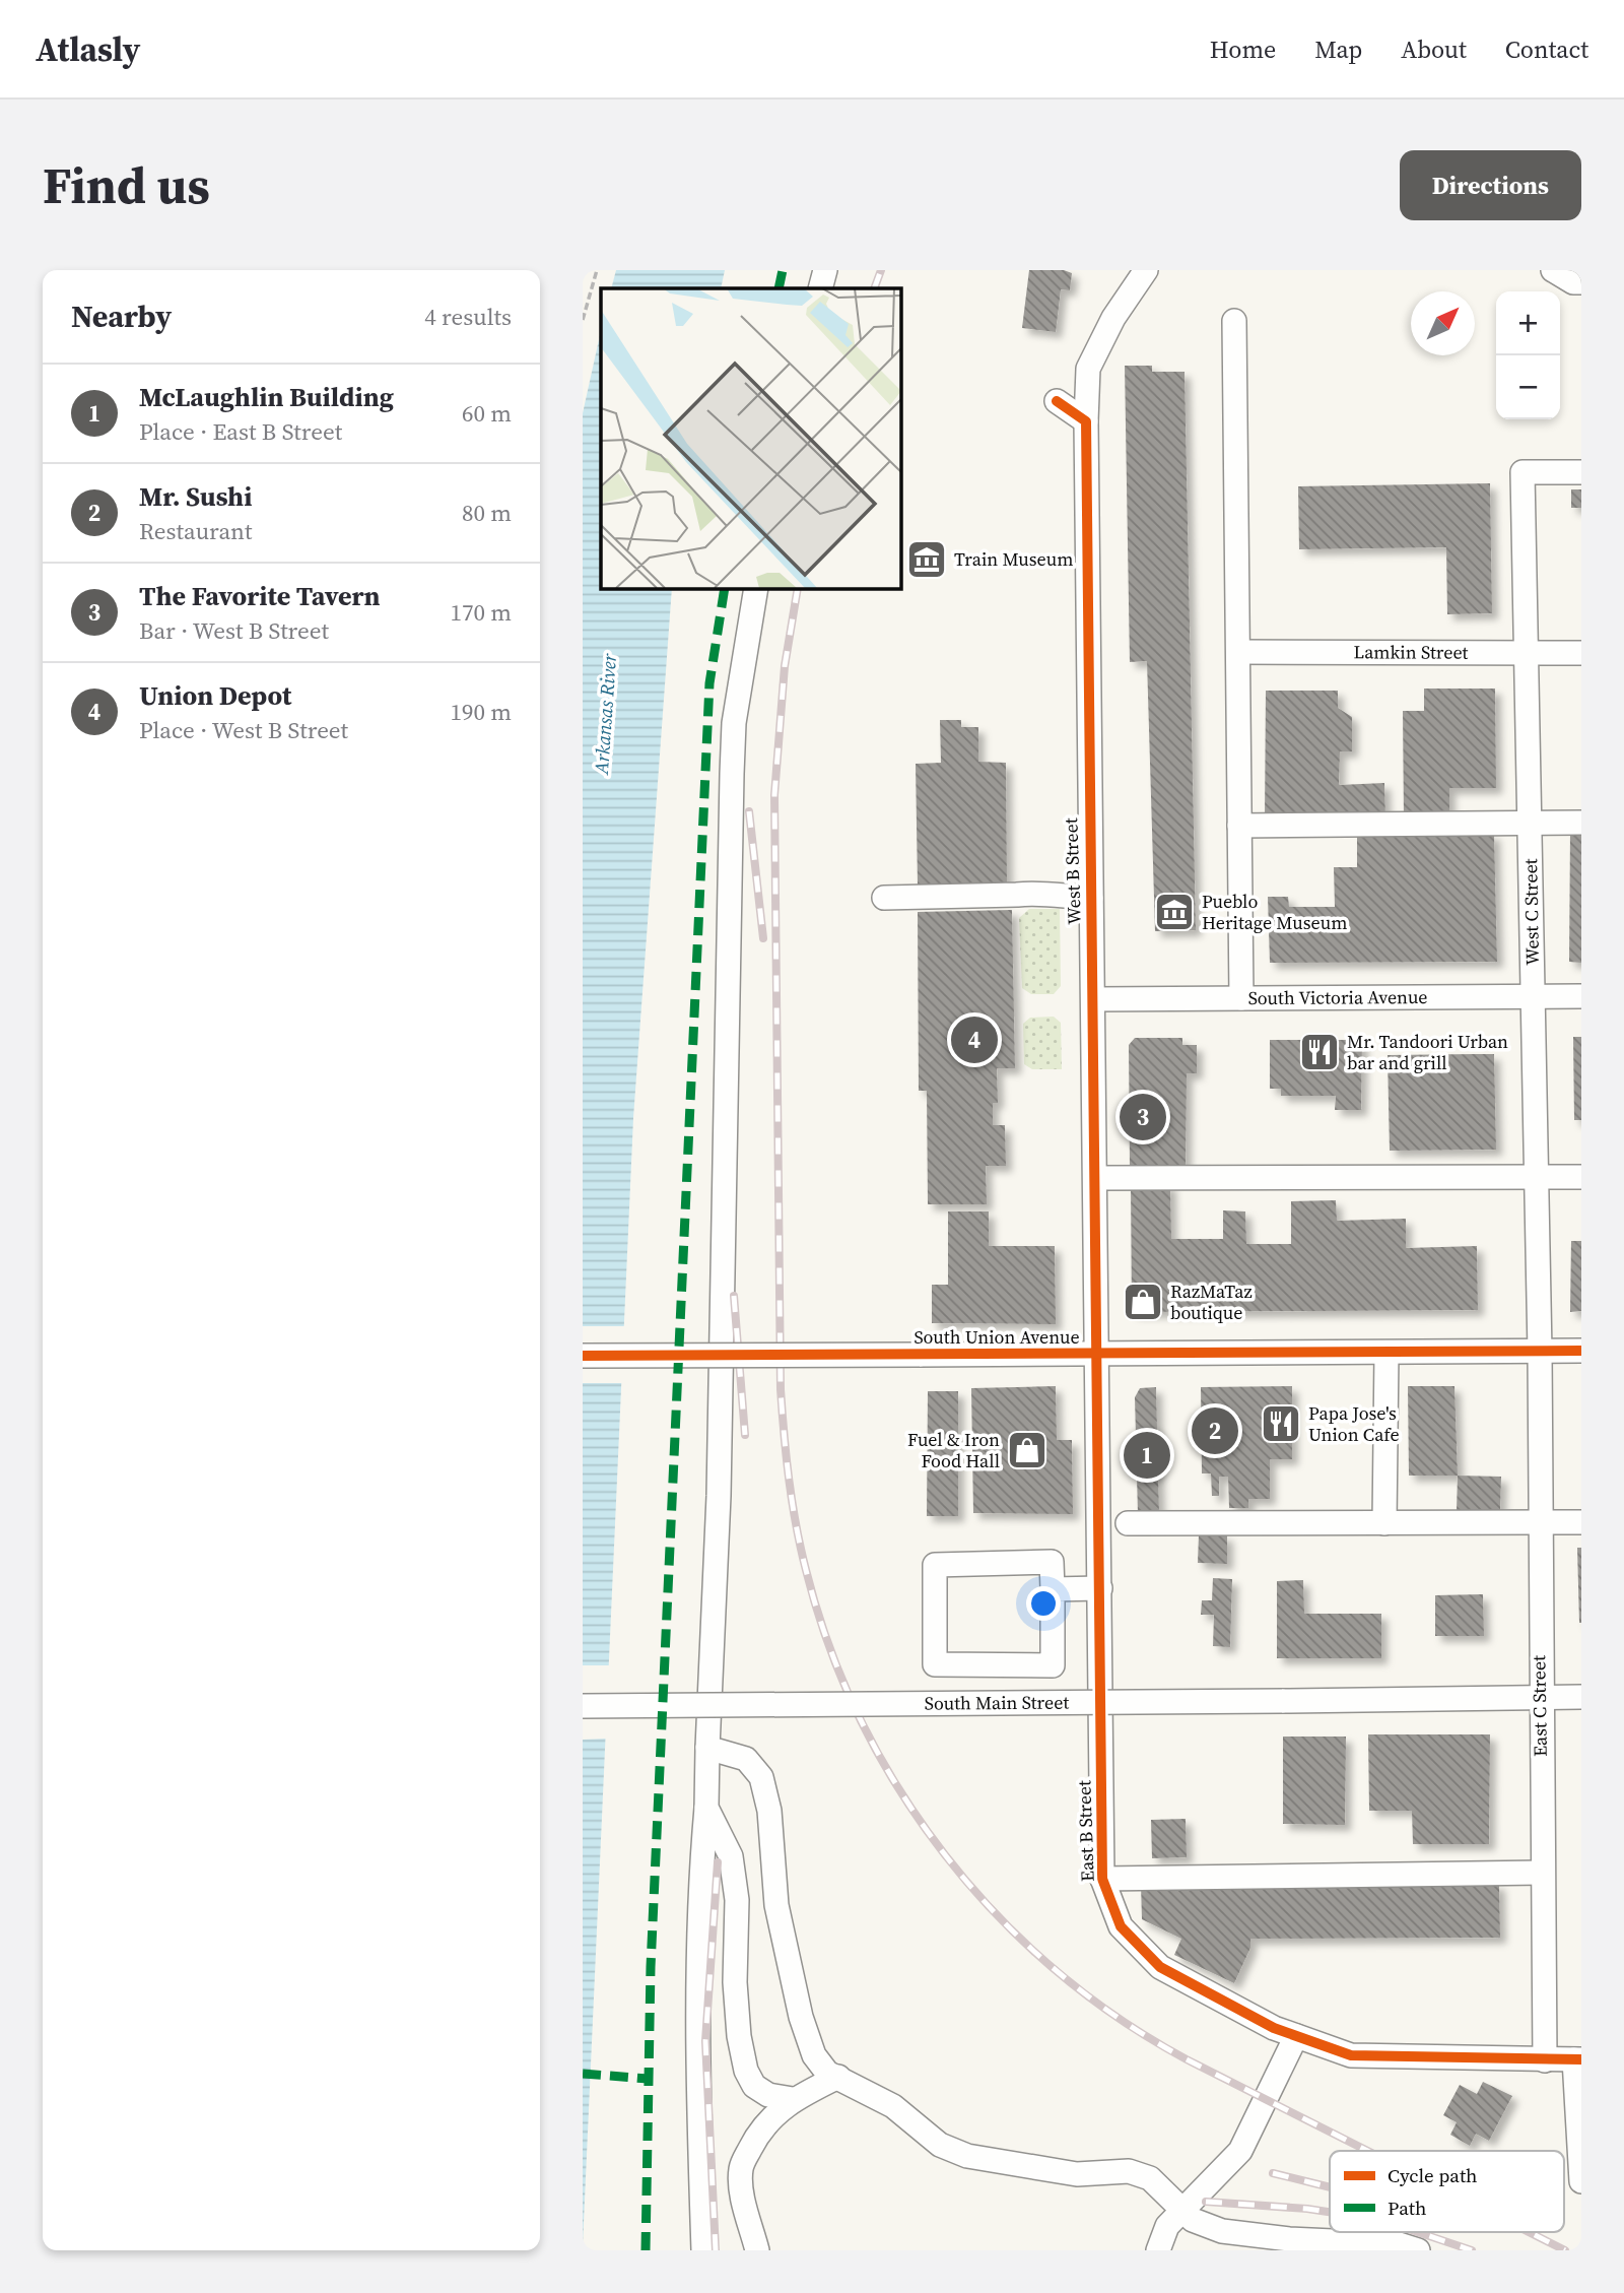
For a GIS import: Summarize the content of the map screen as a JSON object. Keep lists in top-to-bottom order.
{
  "streets": {
    "street": [
      "Lamkin Street",
      "West B Street",
      "West C Street",
      "South Victoria Avenue",
      "South Union Avenue",
      "South Main Street",
      "East C Street",
      "East B Street"
    ]
  },
  "crossings": [
    ["Lamkin Street", "West C Street"],
    ["West B Street", "South Victoria Avenue"],
    ["West B Street", "South Union Avenue"],
    ["West B Street", "East B Street"],
    ["West C Street", "South Victoria Avenue"],
    ["West C Street", "South Union Avenue"],
    ["West C Street", "East C Street"],
    ["South Union Avenue", "East C Street"],
    ["South Union Avenue", "East B Street"],
    ["South Main Street", "East C Street"],
    ["East C Street", "East B Street"]
  ],
  "water": ["Arkansas River"],
  "places": {
    "museum": ["Train Museum", "Pueblo Heritage Museum"],
    "restaurant": ["Mr. Tandoori Urban bar and grill", "Papa Jose's Union Cafe"],
    "shop": ["RazMaTaz boutique", "Fuel & Iron Food Hall"]
  },
  "legend": ["Cycle path", "Path"],
  "north": "top right",
  "page": {
    "header": "Atlasly",
    "nav": [
      "Home",
      "Map",
      "About",
      "Contact"
    ],
    "buttons": "Directions",
    "title": "Find us",
    "heading": ["Nearby", "4 results"],
    "map_buttons": ["+", "−"],
    "list": [
      {
        "mark": "1",
        "name": "McLaughlin Building",
        "note": "Place · East B Street",
        "value": "60 m"
      },
      {
        "mark": "2",
        "name": "Mr. Sushi",
        "note": "Restaurant",
        "value": "80 m"
      },
      {
        "mark": "3",
        "name": "The Favorite Tavern",
        "note": "Bar · West B Street",
        "value": "170 m"
      },
      {
        "mark": "4",
        "name": "Union Depot",
        "note": "Place · West B Street",
        "value": "190 m"
      }
    ],
    "pins": [
      "4",
      "3",
      "2",
      "1"
    ]
  }
}
